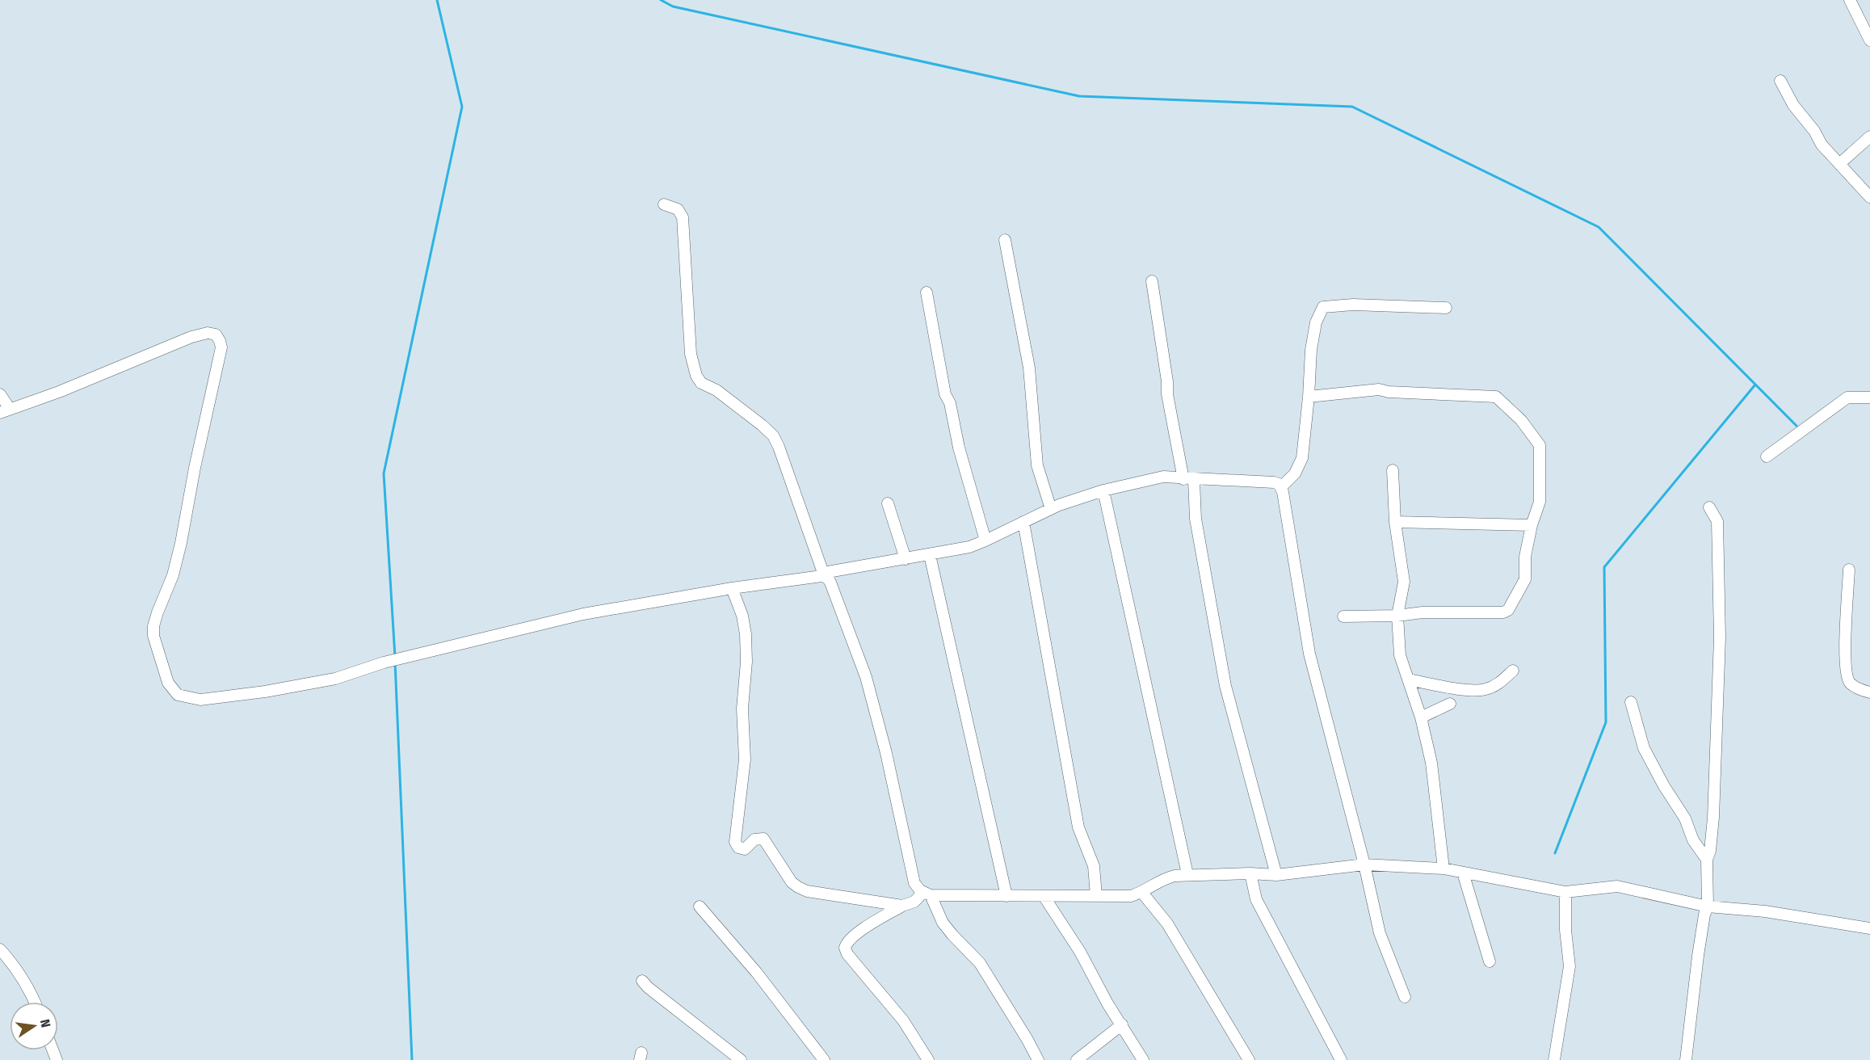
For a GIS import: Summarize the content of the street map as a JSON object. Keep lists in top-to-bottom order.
{
  "north": "right"
}
